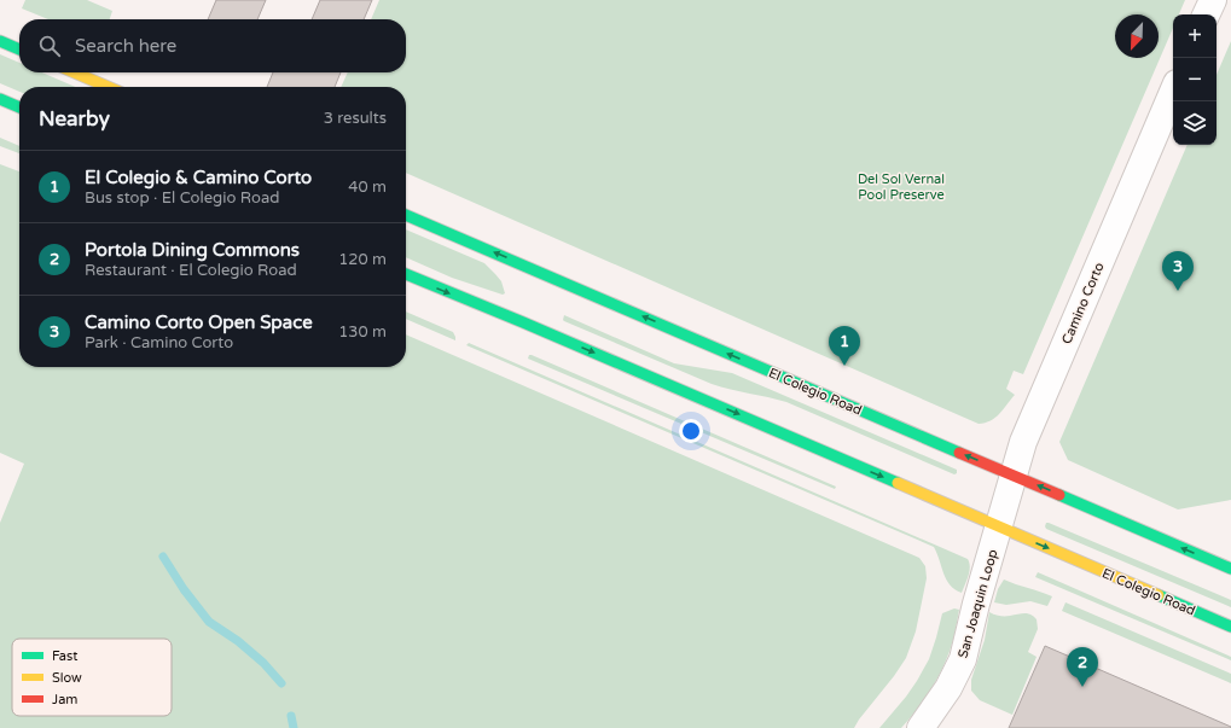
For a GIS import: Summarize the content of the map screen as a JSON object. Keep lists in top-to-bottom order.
{
  "streets": {
    "main road": ["El Colegio Road"],
    "street": ["Camino Corto", "San Joaquin Loop"]
  },
  "crossings": [
    ["Camino Corto", "El Colegio Road"],
    ["Camino Corto", "San Joaquin Loop"],
    ["El Colegio Road", "San Joaquin Loop"]
  ],
  "parks": ["Del Sol Vernal Pool Preserve"],
  "legend": ["Fast", "Slow", "Jam"],
  "north": "bottom left",
  "page": {
    "map_buttons": ["+", "−"],
    "search": "Search here",
    "heading": ["Nearby", "3 results"],
    "list": [
      {
        "mark": "1",
        "name": "El Colegio & Camino Corto",
        "note": "Bus stop · El Colegio Road",
        "value": "40 m"
      },
      {
        "mark": "2",
        "name": "Portola Dining Commons",
        "note": "Restaurant · El Colegio Road",
        "value": "120 m"
      },
      {
        "mark": "3",
        "name": "Camino Corto Open Space",
        "note": "Park · Camino Corto",
        "value": "130 m"
      }
    ],
    "pins": ["3", "1", "2"]
  }
}
